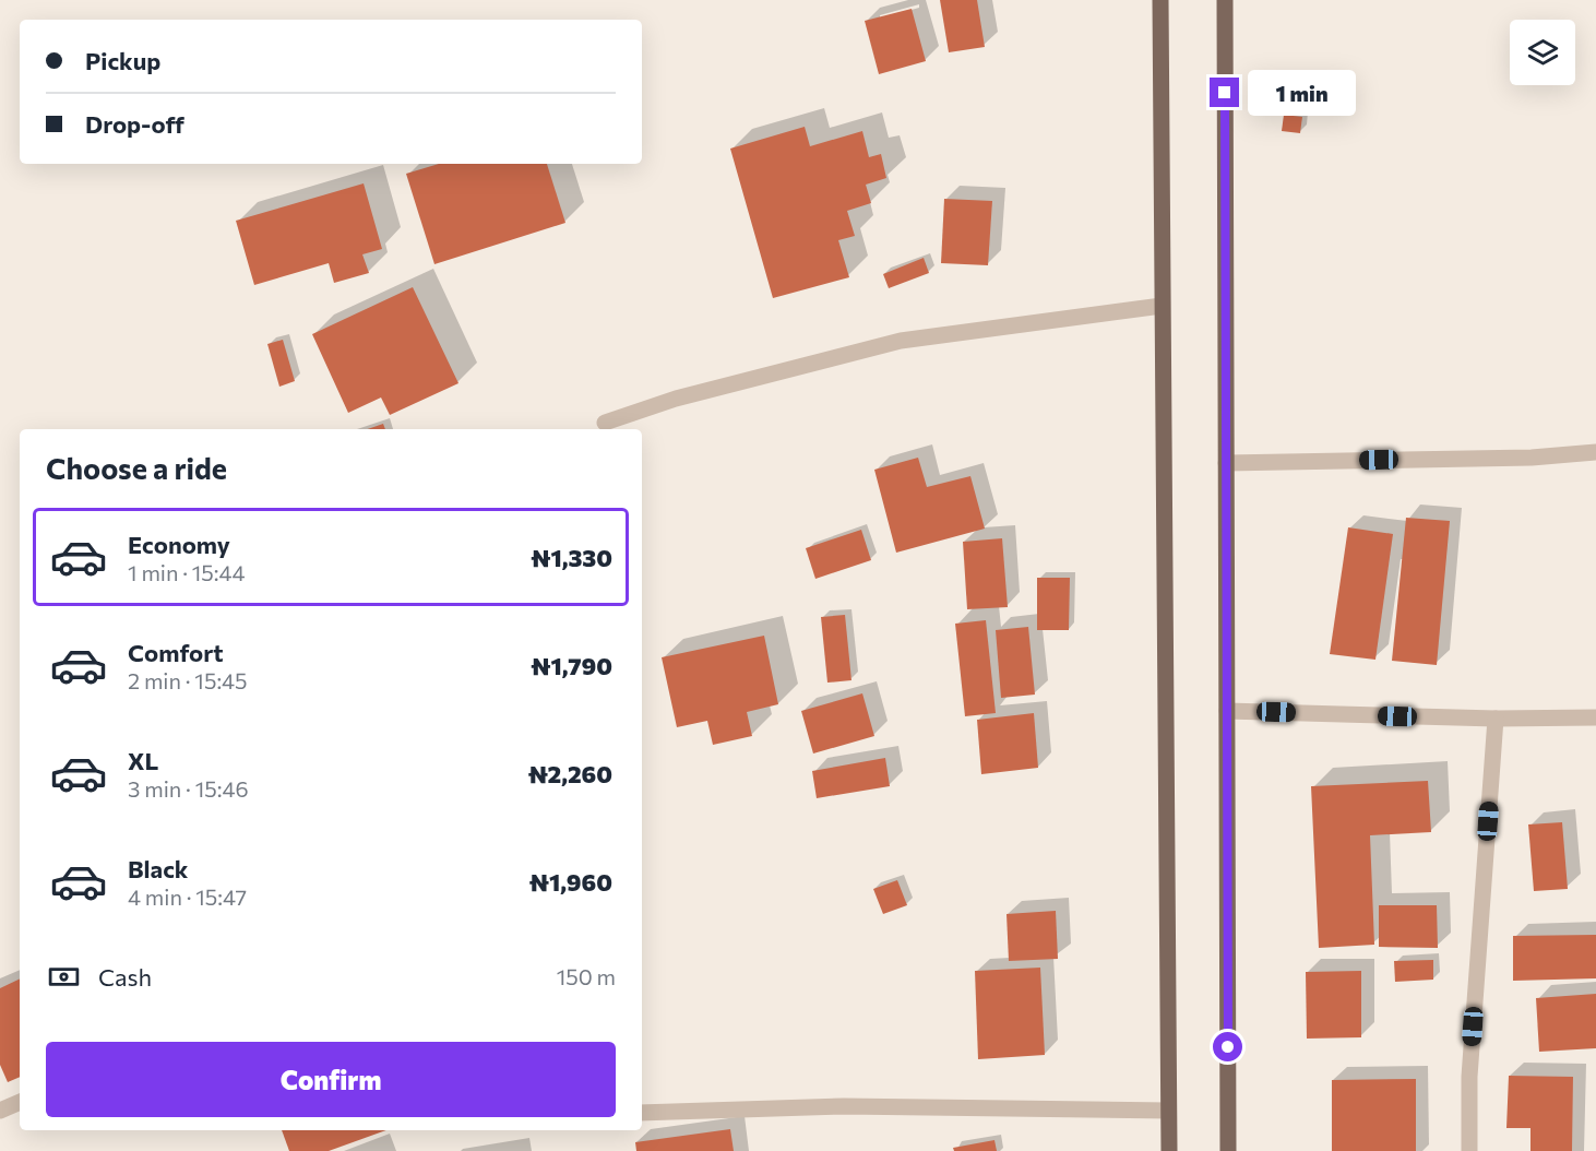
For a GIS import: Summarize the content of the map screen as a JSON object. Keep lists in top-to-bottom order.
{
  "page": {
    "banner": ["Pickup", "Drop-off"],
    "bubble": "1 min",
    "heading": "Choose a ride",
    "list": [
      {
        "name": "Economy",
        "note": "1 min · 15:44",
        "value": "₦1,330"
      },
      {
        "name": "Comfort",
        "note": "2 min · 15:45",
        "value": "₦1,790"
      },
      {
        "name": "XL",
        "note": "3 min · 15:46",
        "value": "₦2,260"
      },
      {
        "name": "Black",
        "note": "4 min · 15:47",
        "value": "₦1,960"
      }
    ],
    "pay": ["Cash", "150 m"],
    "buttons": "Confirm"
  }
}
